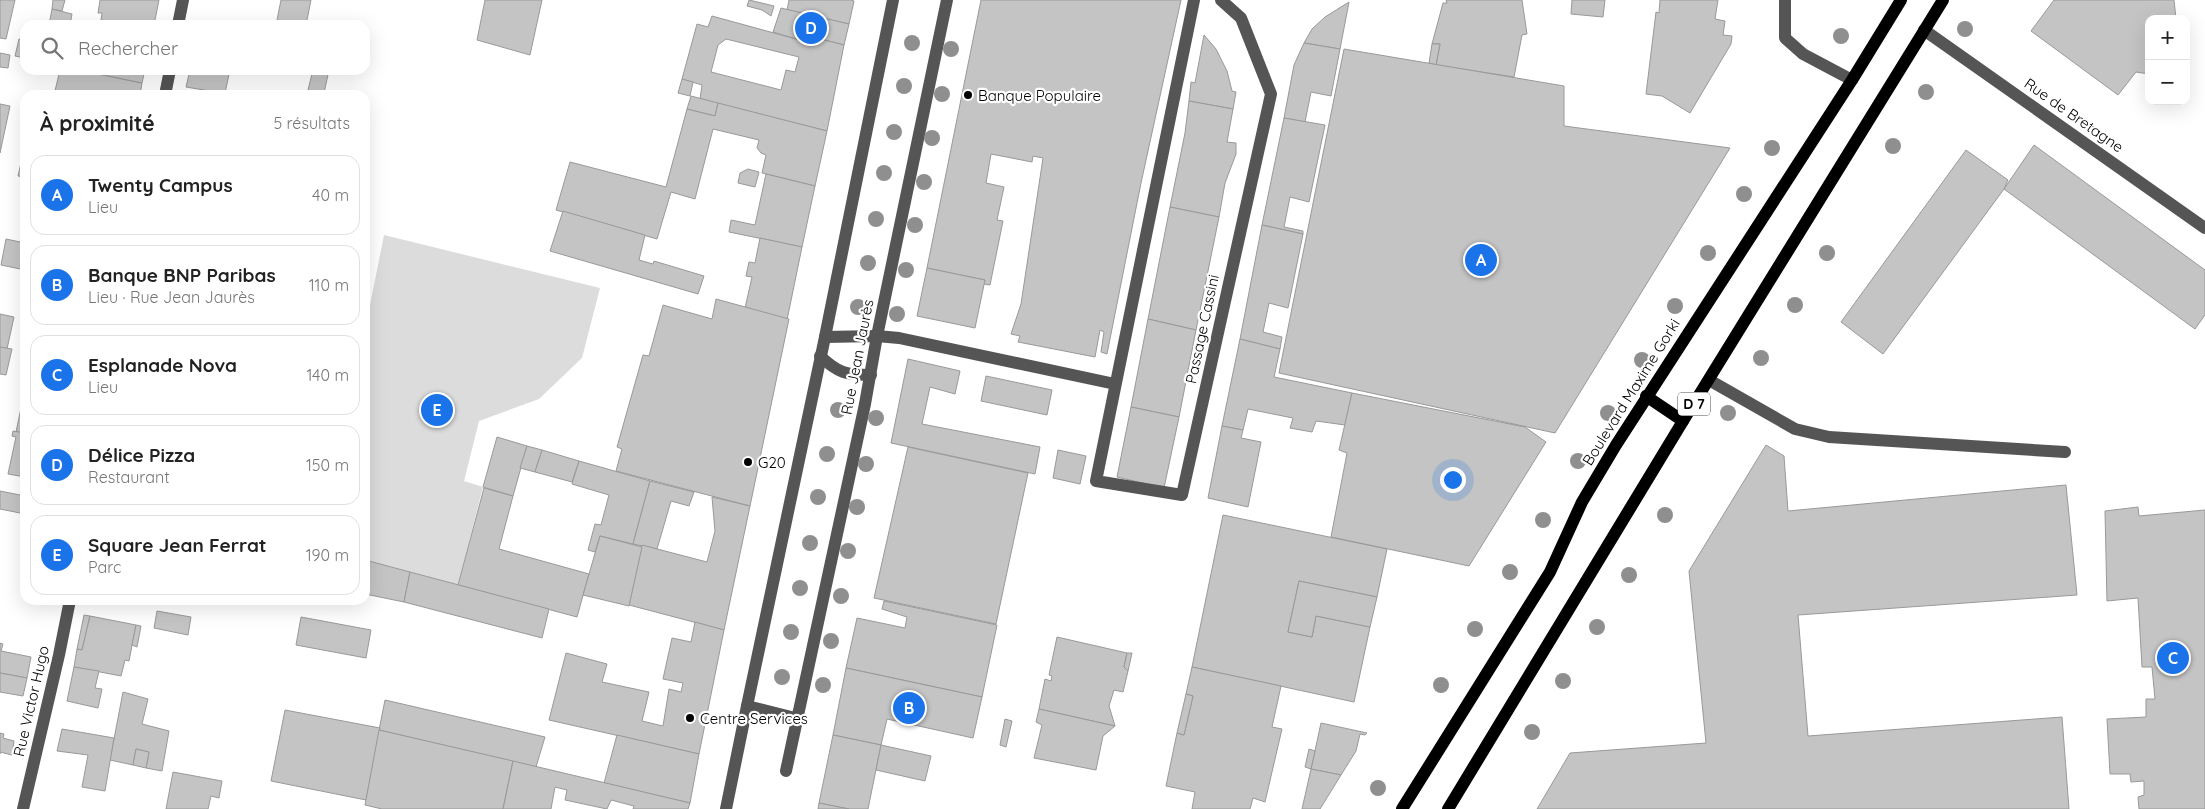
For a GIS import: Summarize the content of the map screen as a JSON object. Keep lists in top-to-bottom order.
{
  "streets": {
    "main road": ["Boulevard Maxime Gorki", "D 7"],
    "street": [
      "Rue de Bretagne",
      "Passage Cassini",
      "Rue Jean Jaurès",
      "Rue Victor Hugo"
    ]
  },
  "crossings": [
    ["Rue de Bretagne", "D 7"]
  ],
  "places": ["Banque Populaire", "G20", "Centre Services"],
  "page": {
    "pins": [
      "D",
      "A",
      "E",
      "C",
      "B"
    ],
    "map_buttons": ["+", "−"],
    "search": "Rechercher",
    "heading": ["À proximité", "5 résultats"],
    "list": [
      {
        "mark": "A",
        "name": "Twenty Campus",
        "note": "Lieu",
        "value": "40 m"
      },
      {
        "mark": "B",
        "name": "Banque BNP Paribas",
        "note": "Lieu · Rue Jean Jaurès",
        "value": "110 m"
      },
      {
        "mark": "C",
        "name": "Esplanade Nova",
        "note": "Lieu",
        "value": "140 m"
      },
      {
        "mark": "D",
        "name": "Délice Pizza",
        "note": "Restaurant",
        "value": "150 m"
      },
      {
        "mark": "E",
        "name": "Square Jean Ferrat",
        "note": "Parc",
        "value": "190 m"
      }
    ]
  }
}
